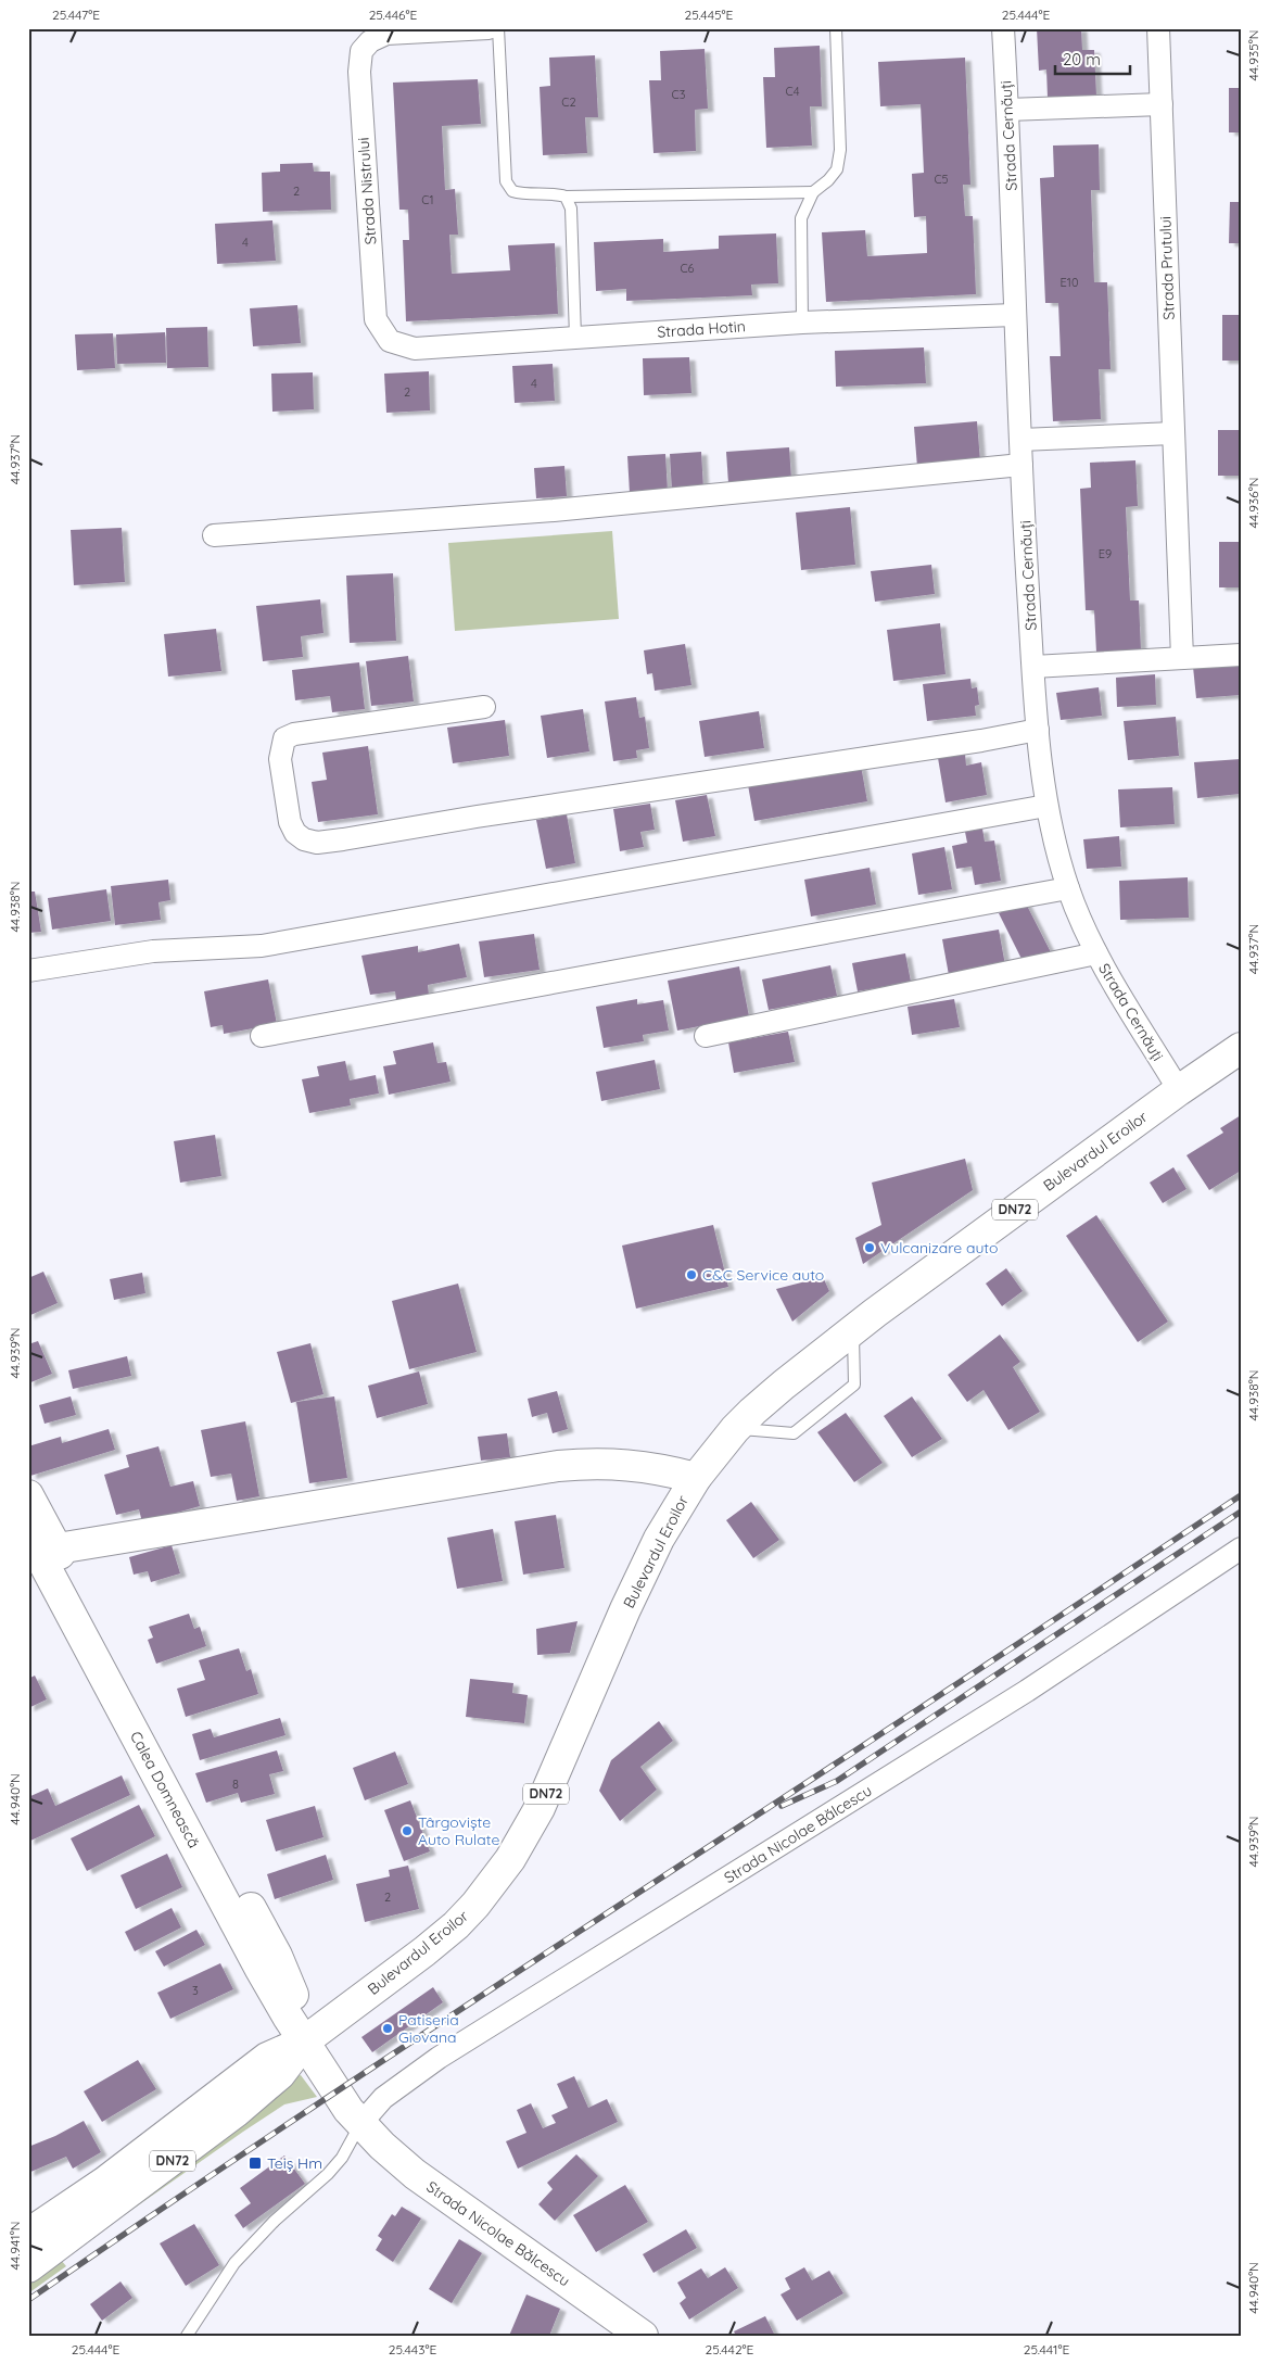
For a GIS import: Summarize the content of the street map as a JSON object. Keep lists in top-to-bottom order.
{
  "streets": {
    "main road": [
      "Bulevardul Eroilor",
      "DN72",
      "Calea Domnească",
      "Strada Nicolae Bălcescu"
    ],
    "street": [
      "Strada Cernăuți",
      "Strada Nistrului",
      "Strada Prutului",
      "Strada Hotin"
    ]
  },
  "crossings": [
    ["Strada Cernăuți", "Strada Hotin"],
    ["Strada Cernăuți", "Bulevardul Eroilor"],
    ["Strada Nistrului", "Strada Hotin"],
    ["Bulevardul Eroilor", "Calea Domnească"],
    ["Bulevardul Eroilor", "Strada Nicolae Bălcescu"],
    ["Calea Domnească", "Strada Nicolae Bălcescu"]
  ],
  "places": {
    "other": [
      "Vulcanizare auto",
      "C&C Service auto",
      "Târgoviște Auto Rulate",
      "Patiseria Giovana"
    ],
    "transit": ["Teiș Hm"]
  },
  "house_numbers": [
    "C4",
    "C3",
    "C2",
    "C5",
    "2",
    "C1",
    "4",
    "C6",
    "E10",
    "4",
    "2",
    "E9",
    "8",
    "2",
    "3"
  ],
  "scale_bar": "20 m",
  "coordinates": [
    "25.447°E",
    "25.446°E",
    "25.445°E",
    "25.444°E",
    "44.935°N",
    "44.937°N",
    "44.936°N",
    "44.938°N",
    "44.939°N",
    "44.940°N",
    "44.941°N",
    "25.443°E",
    "25.442°E",
    "25.441°E"
  ]
}
